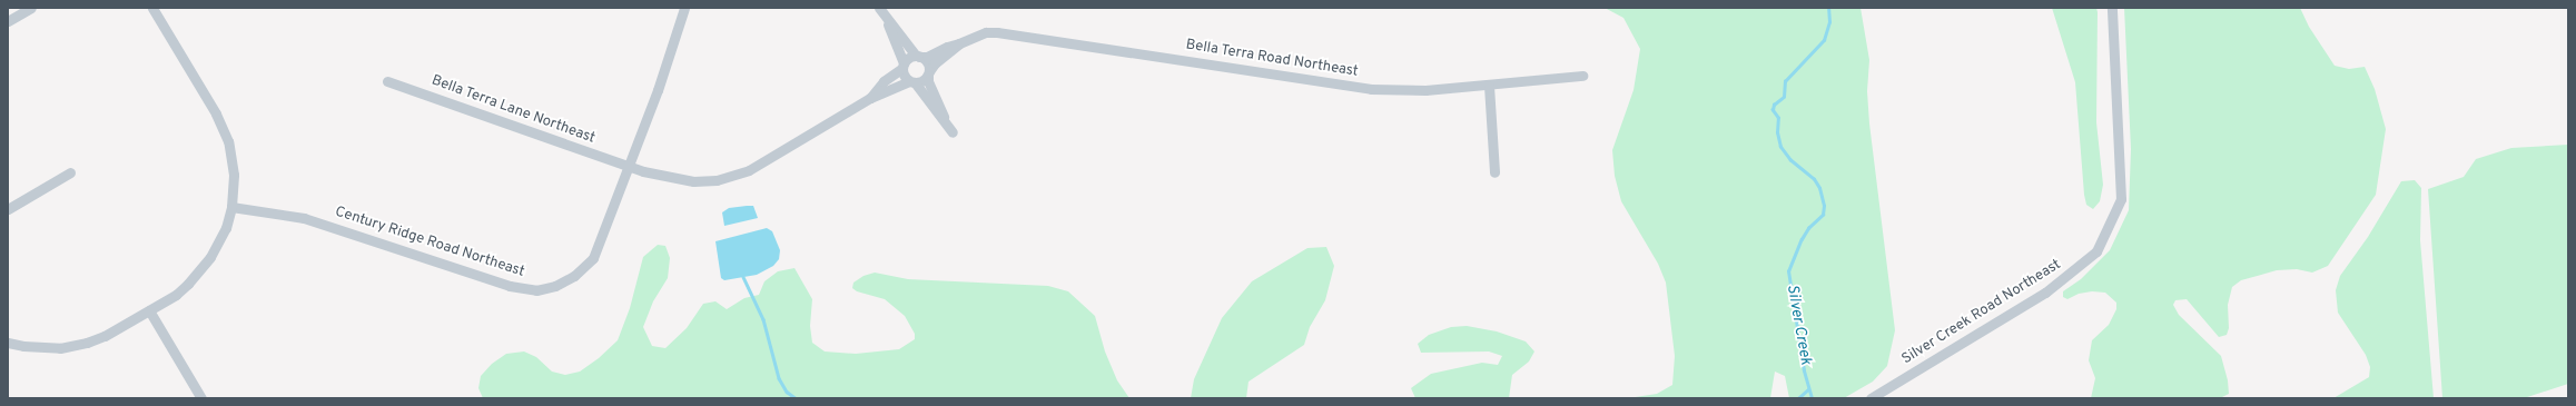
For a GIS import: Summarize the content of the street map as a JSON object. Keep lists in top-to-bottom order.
{
  "streets": {
    "street": [
      "Bella Terra Road Northeast",
      "Bella Terra Lane Northeast",
      "Century Ridge Road Northeast",
      "Silver Creek Road Northeast"
    ]
  },
  "crossings": [
    ["Bella Terra Lane Northeast", "Century Ridge Road Northeast"]
  ],
  "water": ["Silver Creek"]
}
